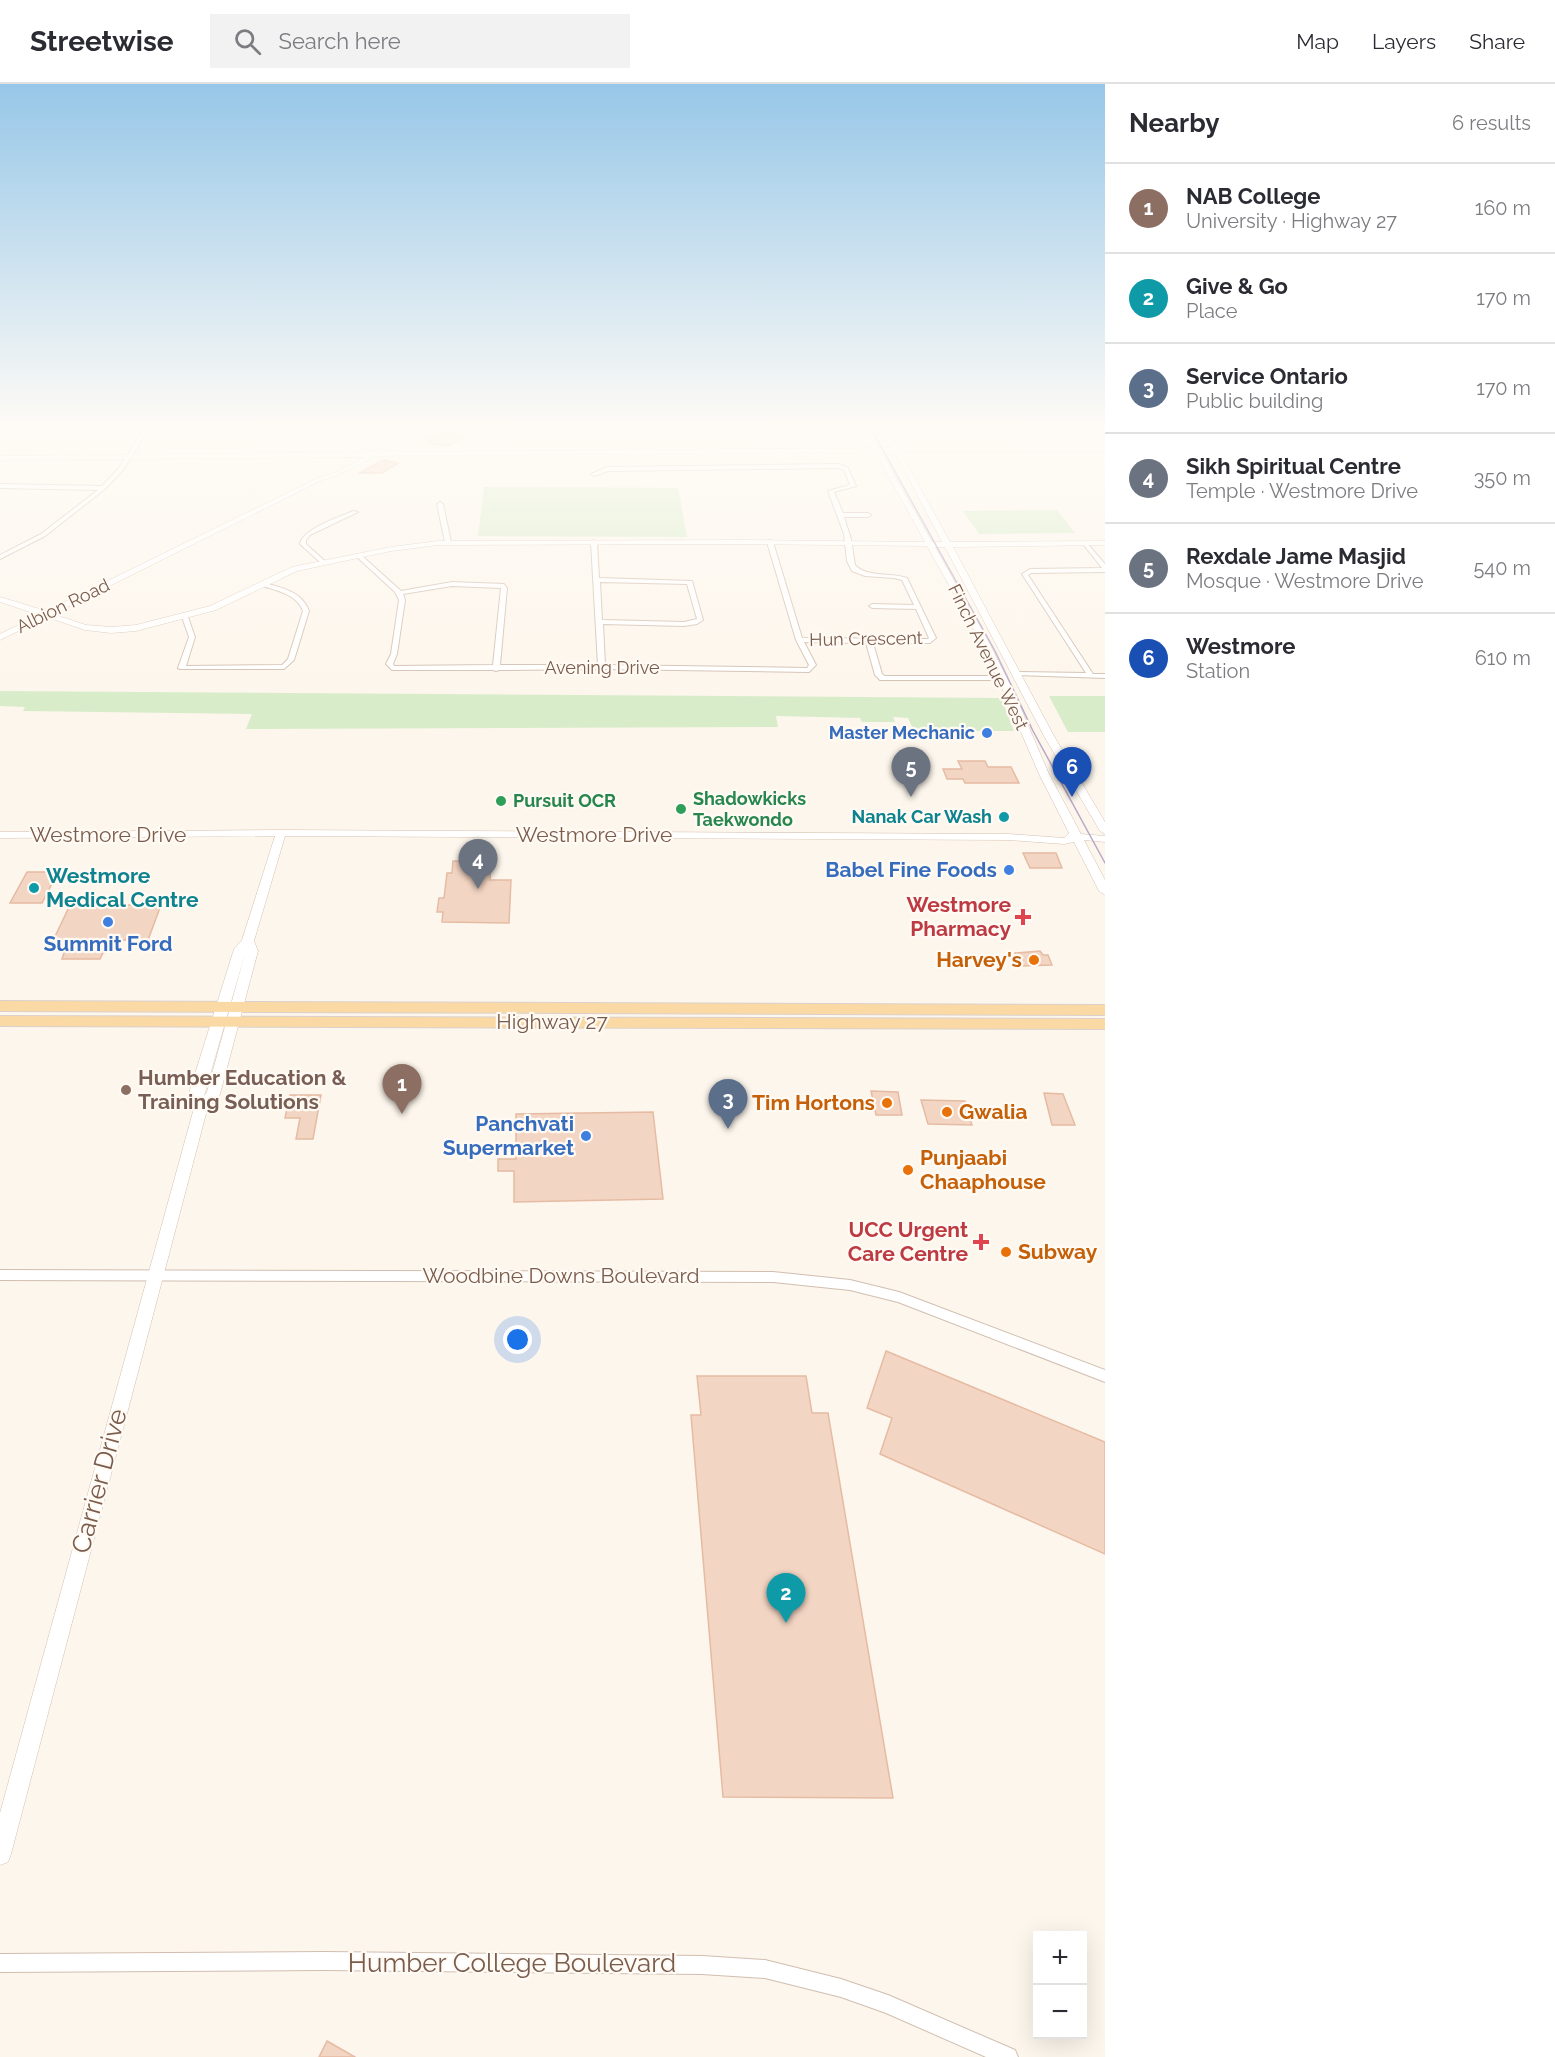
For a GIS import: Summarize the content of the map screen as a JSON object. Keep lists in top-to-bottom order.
{
  "streets": {
    "main road": [
      "Albion Road",
      "Finch Avenue West",
      "Westmore Drive",
      "Highway 27",
      "Carrier Drive"
    ],
    "street": [
      "Hun Crescent",
      "Avening Drive",
      "Woodbine Downs Boulevard",
      "Humber College Boulevard"
    ]
  },
  "crossings": [
    ["Hun Crescent", "Avening Drive"],
    ["Finch Avenue West", "Westmore Drive"],
    ["Westmore Drive", "Carrier Drive"],
    ["Highway 27", "Carrier Drive"],
    ["Woodbine Downs Boulevard", "Carrier Drive"]
  ],
  "places": {
    "other": [
      "Master Mechanic",
      "Pursuit OCR",
      "Shadowkicks Taekwondo",
      "Nanak Car Wash",
      "Babel Fine Foods",
      "Westmore Medical Centre",
      "Summit Ford",
      "Harvey's",
      "Humber Education & Training Solutions",
      "Tim Hortons",
      "Gwalia",
      "Panchvati Supermarket",
      "Punjaabi Chaaphouse",
      "Subway"
    ],
    "health": ["Westmore Pharmacy", "UCC Urgent Care Centre"]
  },
  "page": {
    "header": "Streetwise",
    "search": "Search here",
    "nav": ["Map", "Layers", "Share"],
    "heading": ["Nearby", "6 results"],
    "list": [
      {
        "mark": "1",
        "name": "NAB College",
        "note": "University · Highway 27",
        "value": "160 m"
      },
      {
        "mark": "2",
        "name": "Give & Go",
        "note": "Place",
        "value": "170 m"
      },
      {
        "mark": "3",
        "name": "Service Ontario",
        "note": "Public building",
        "value": "170 m"
      },
      {
        "mark": "4",
        "name": "Sikh Spiritual Centre",
        "note": "Temple · Westmore Drive",
        "value": "350 m"
      },
      {
        "mark": "5",
        "name": "Rexdale Jame Masjid",
        "note": "Mosque · Westmore Drive",
        "value": "540 m"
      },
      {
        "mark": "6",
        "name": "Westmore",
        "note": "Station",
        "value": "610 m"
      }
    ],
    "pins": [
      "5",
      "6",
      "4",
      "1",
      "3",
      "2"
    ],
    "map_buttons": ["+", "−"]
  }
}
